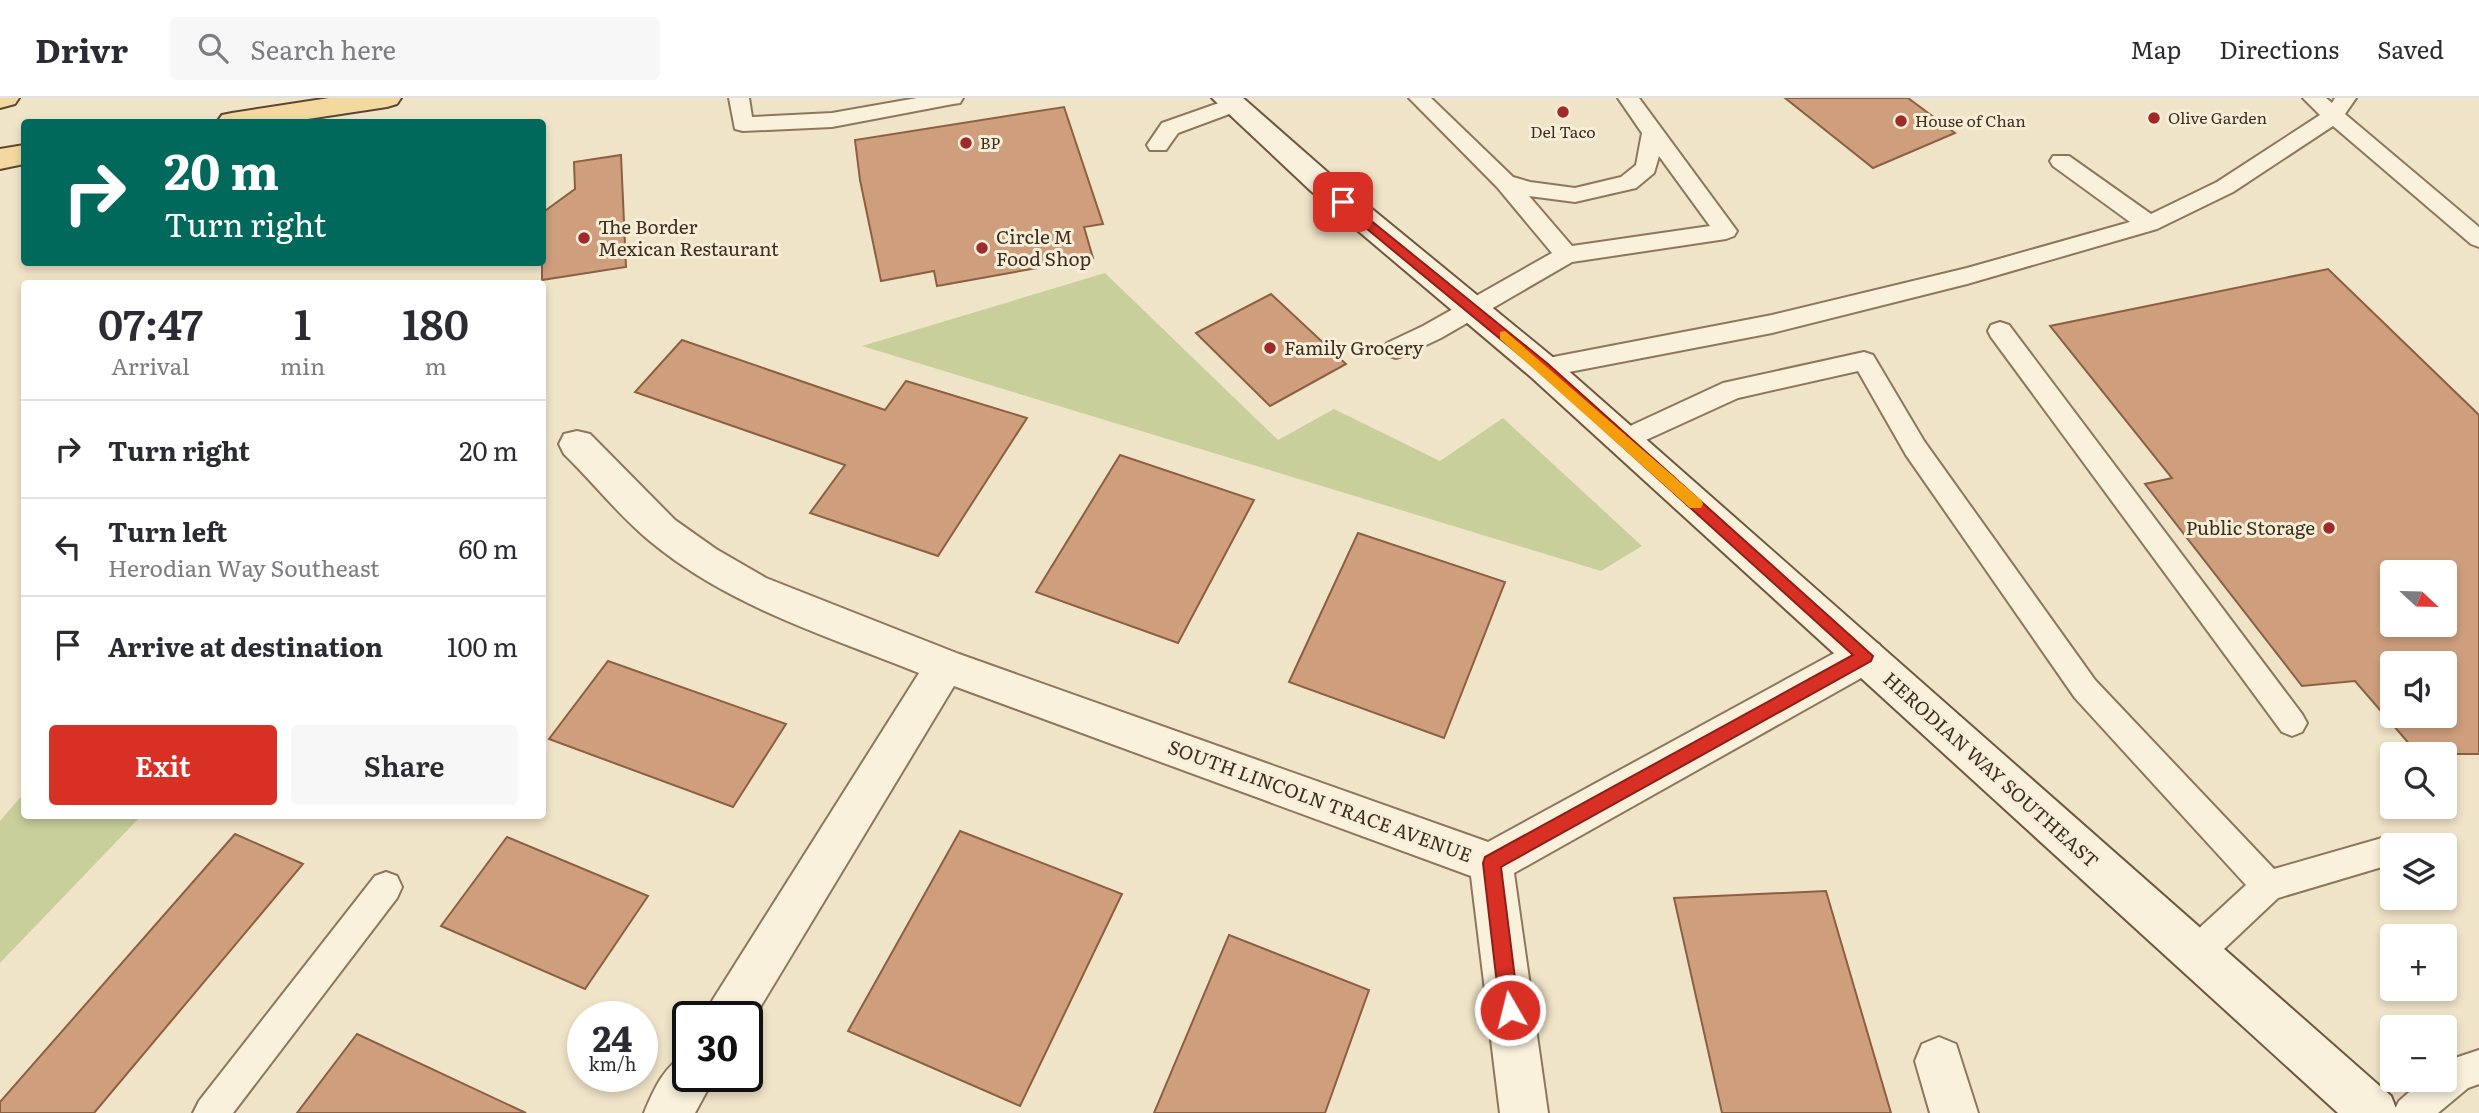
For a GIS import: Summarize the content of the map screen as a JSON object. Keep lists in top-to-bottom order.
{
  "streets": {
    "street": ["HERODIAN WAY SOUTHEAST", "SOUTH LINCOLN TRACE AVENUE"]
  },
  "crossings": [
    ["HERODIAN WAY SOUTHEAST", "SOUTH LINCOLN TRACE AVENUE"]
  ],
  "places": [
    "Del Taco",
    "Olive Garden",
    "House of Chan",
    "BP",
    "The Border Mexican Restaurant",
    "Circle M Food Shop",
    "Family Grocery",
    "Public Storage"
  ],
  "north": "right",
  "page": {
    "header": "Drivr",
    "search": "Search here",
    "nav": ["Map", "Directions", "Saved"],
    "turn": ["20 m", "Turn right"],
    "eta": [
      "07:47",
      "Arrival",
      "1",
      "min",
      "180",
      "m"
    ],
    "list": [
      {
        "name": "Turn right",
        "value": "20 m"
      },
      {
        "name": "Turn left",
        "note": "Herodian Way Southeast",
        "value": "60 m"
      },
      {
        "name": "Arrive at destination",
        "value": "100 m"
      }
    ],
    "map_buttons": ["+", "−"],
    "buttons": ["Exit", "Share"],
    "speed": "24 km/h",
    "limit": "30"
  }
}
